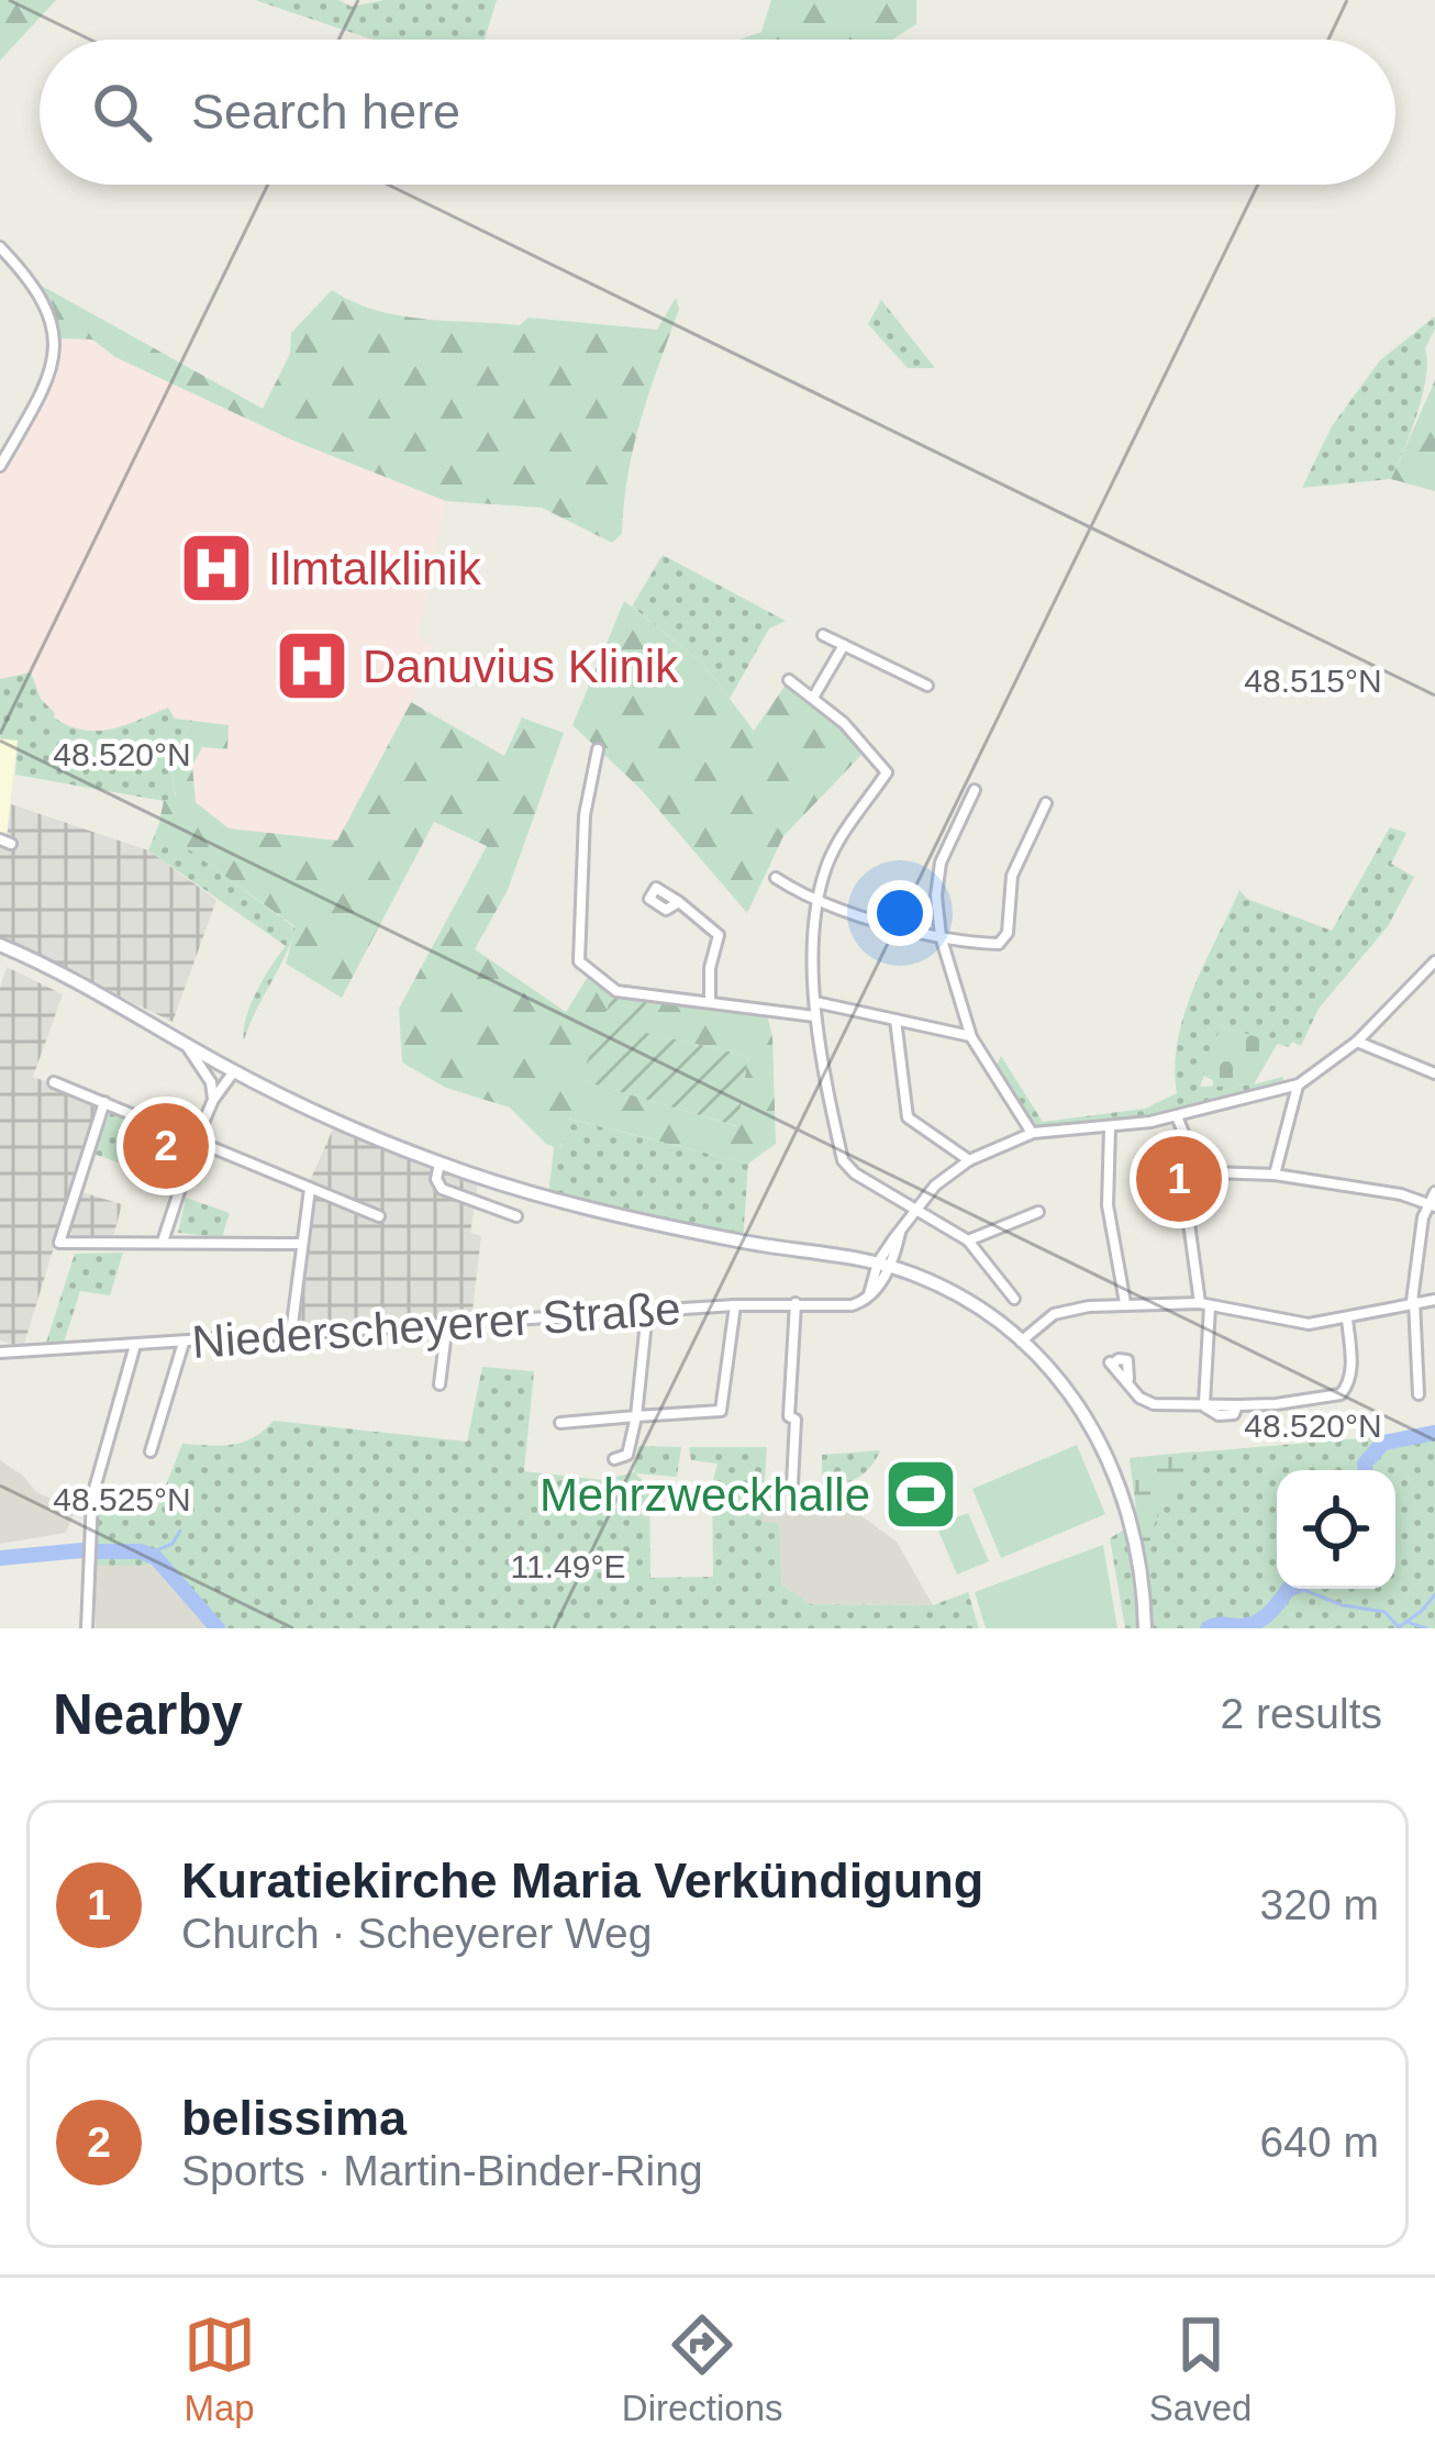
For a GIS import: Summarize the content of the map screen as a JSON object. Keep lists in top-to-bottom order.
{
  "streets": {
    "street": ["Niederscheyerer Straße"]
  },
  "places": {
    "hospital": ["Ilmtalklinik", "Danuvius Klinik"],
    "sports": ["Mehrzweckhalle"]
  },
  "page": {
    "search": "Search here",
    "pins": ["2", "1"],
    "heading": ["Nearby", "2 results"],
    "list": [
      {
        "mark": "1",
        "name": "Kuratiekirche Maria Verkündigung",
        "note": "Church · Scheyerer Weg",
        "value": "320 m"
      },
      {
        "mark": "2",
        "name": "belissima",
        "note": "Sports · Martin-Binder-Ring",
        "value": "640 m"
      }
    ],
    "nav": ["Map", "Directions", "Saved"]
  },
  "coordinates": [
    "48.515°N",
    "48.520°N",
    "48.525°N",
    "11.49°E"
  ]
}
